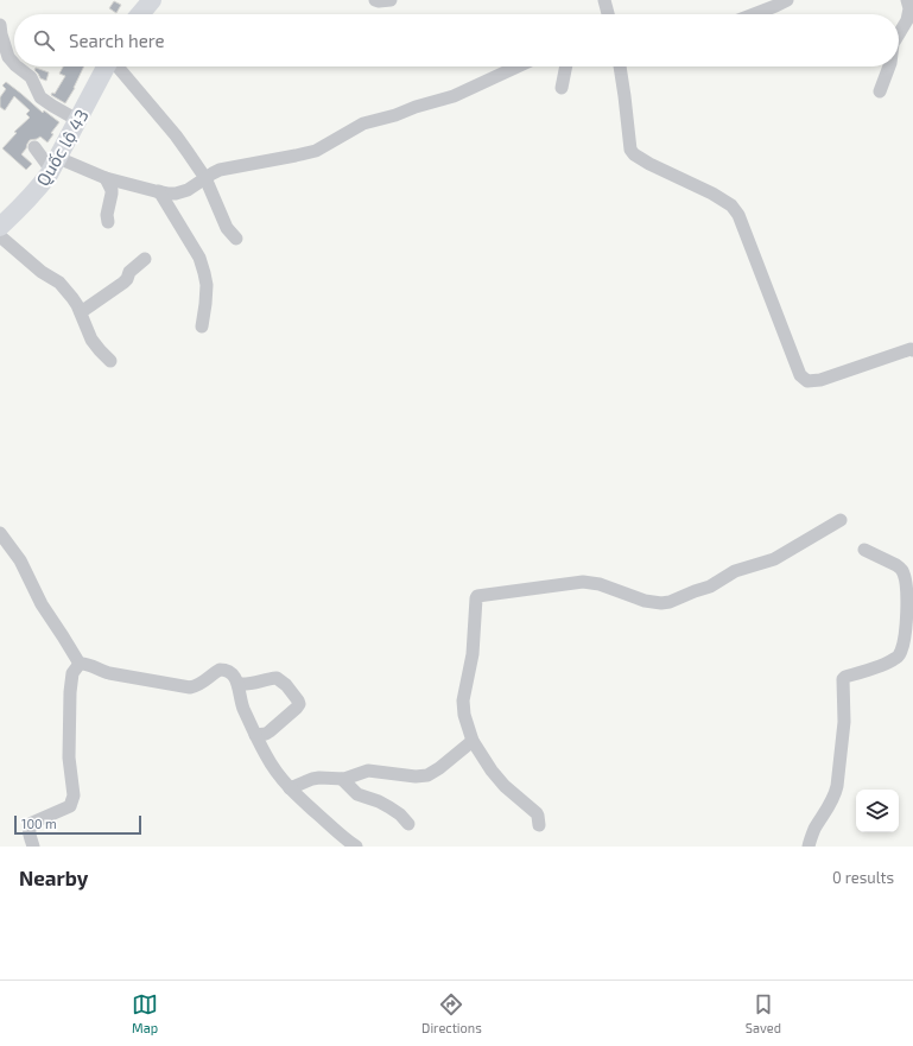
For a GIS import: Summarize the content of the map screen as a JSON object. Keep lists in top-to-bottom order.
{
  "streets": {
    "highway": ["Quốc lộ 43"]
  },
  "scale_bar": "100 m",
  "page": {
    "search": "Search here",
    "scale": "100 m",
    "heading": ["Nearby", "0 results"],
    "nav": ["Map", "Directions", "Saved"]
  }
}
